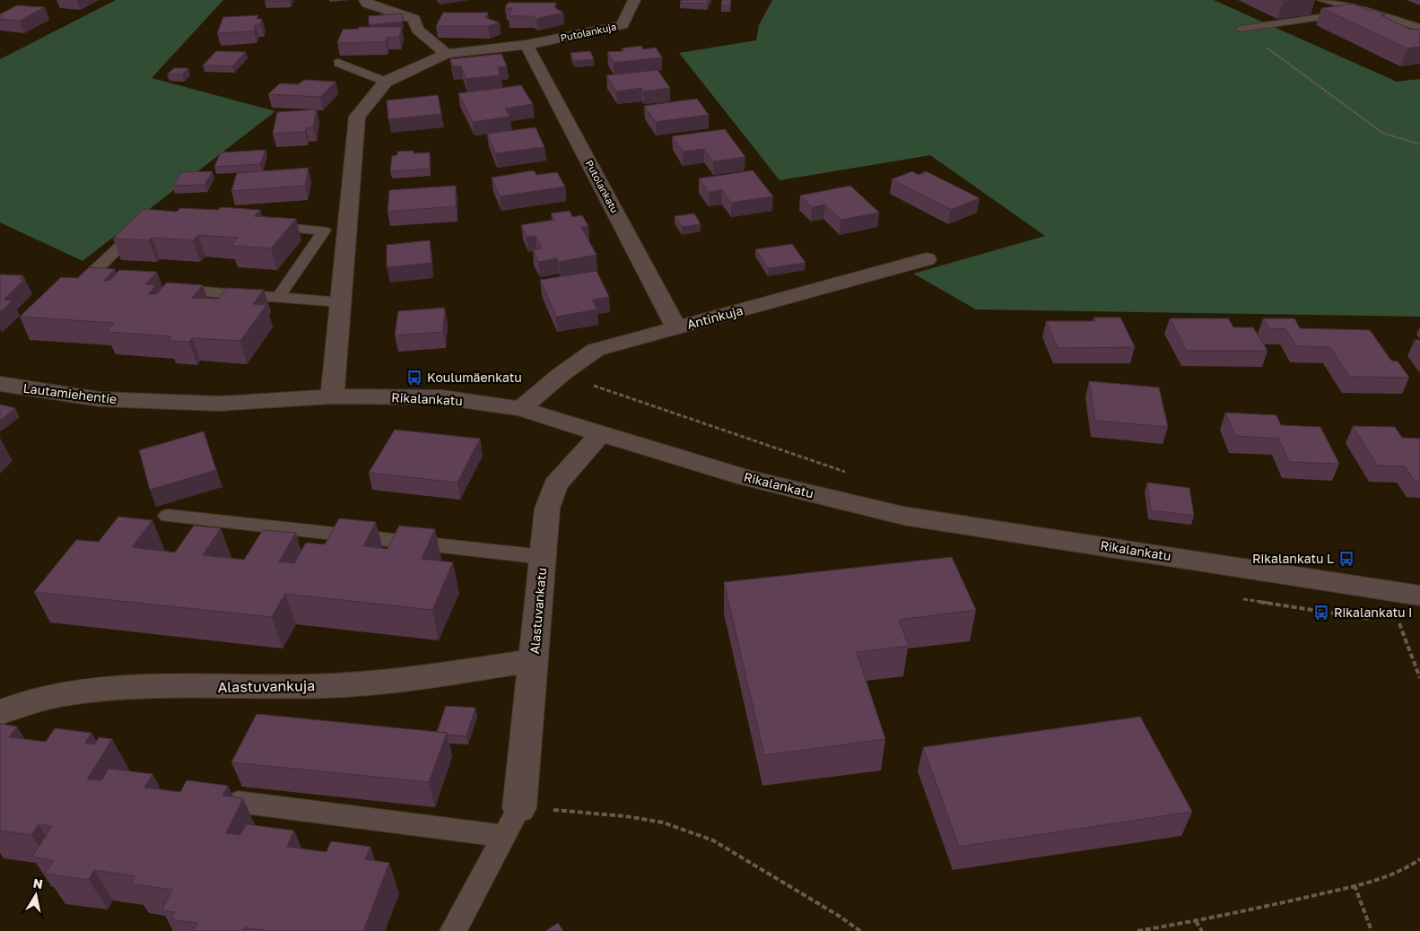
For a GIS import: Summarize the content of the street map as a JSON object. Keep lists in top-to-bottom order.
{
  "streets": {
    "street": [
      "Putolankuja",
      "Putolankatu",
      "Antinkuja",
      "Lautamiehentie",
      "Rikalankatu",
      "Alastuvankatu",
      "Alastuvankuja"
    ]
  },
  "crossings": [
    ["Putolankuja", "Putolankatu"],
    ["Putolankatu", "Antinkuja"],
    ["Antinkuja", "Rikalankatu"],
    ["Lautamiehentie", "Rikalankatu"],
    ["Rikalankatu", "Alastuvankatu"],
    ["Alastuvankatu", "Alastuvankuja"]
  ],
  "places": {
    "bus stop": ["Koulumäenkatu", "Rikalankatu L", "Rikalankatu I"]
  },
  "north": "top"
}
